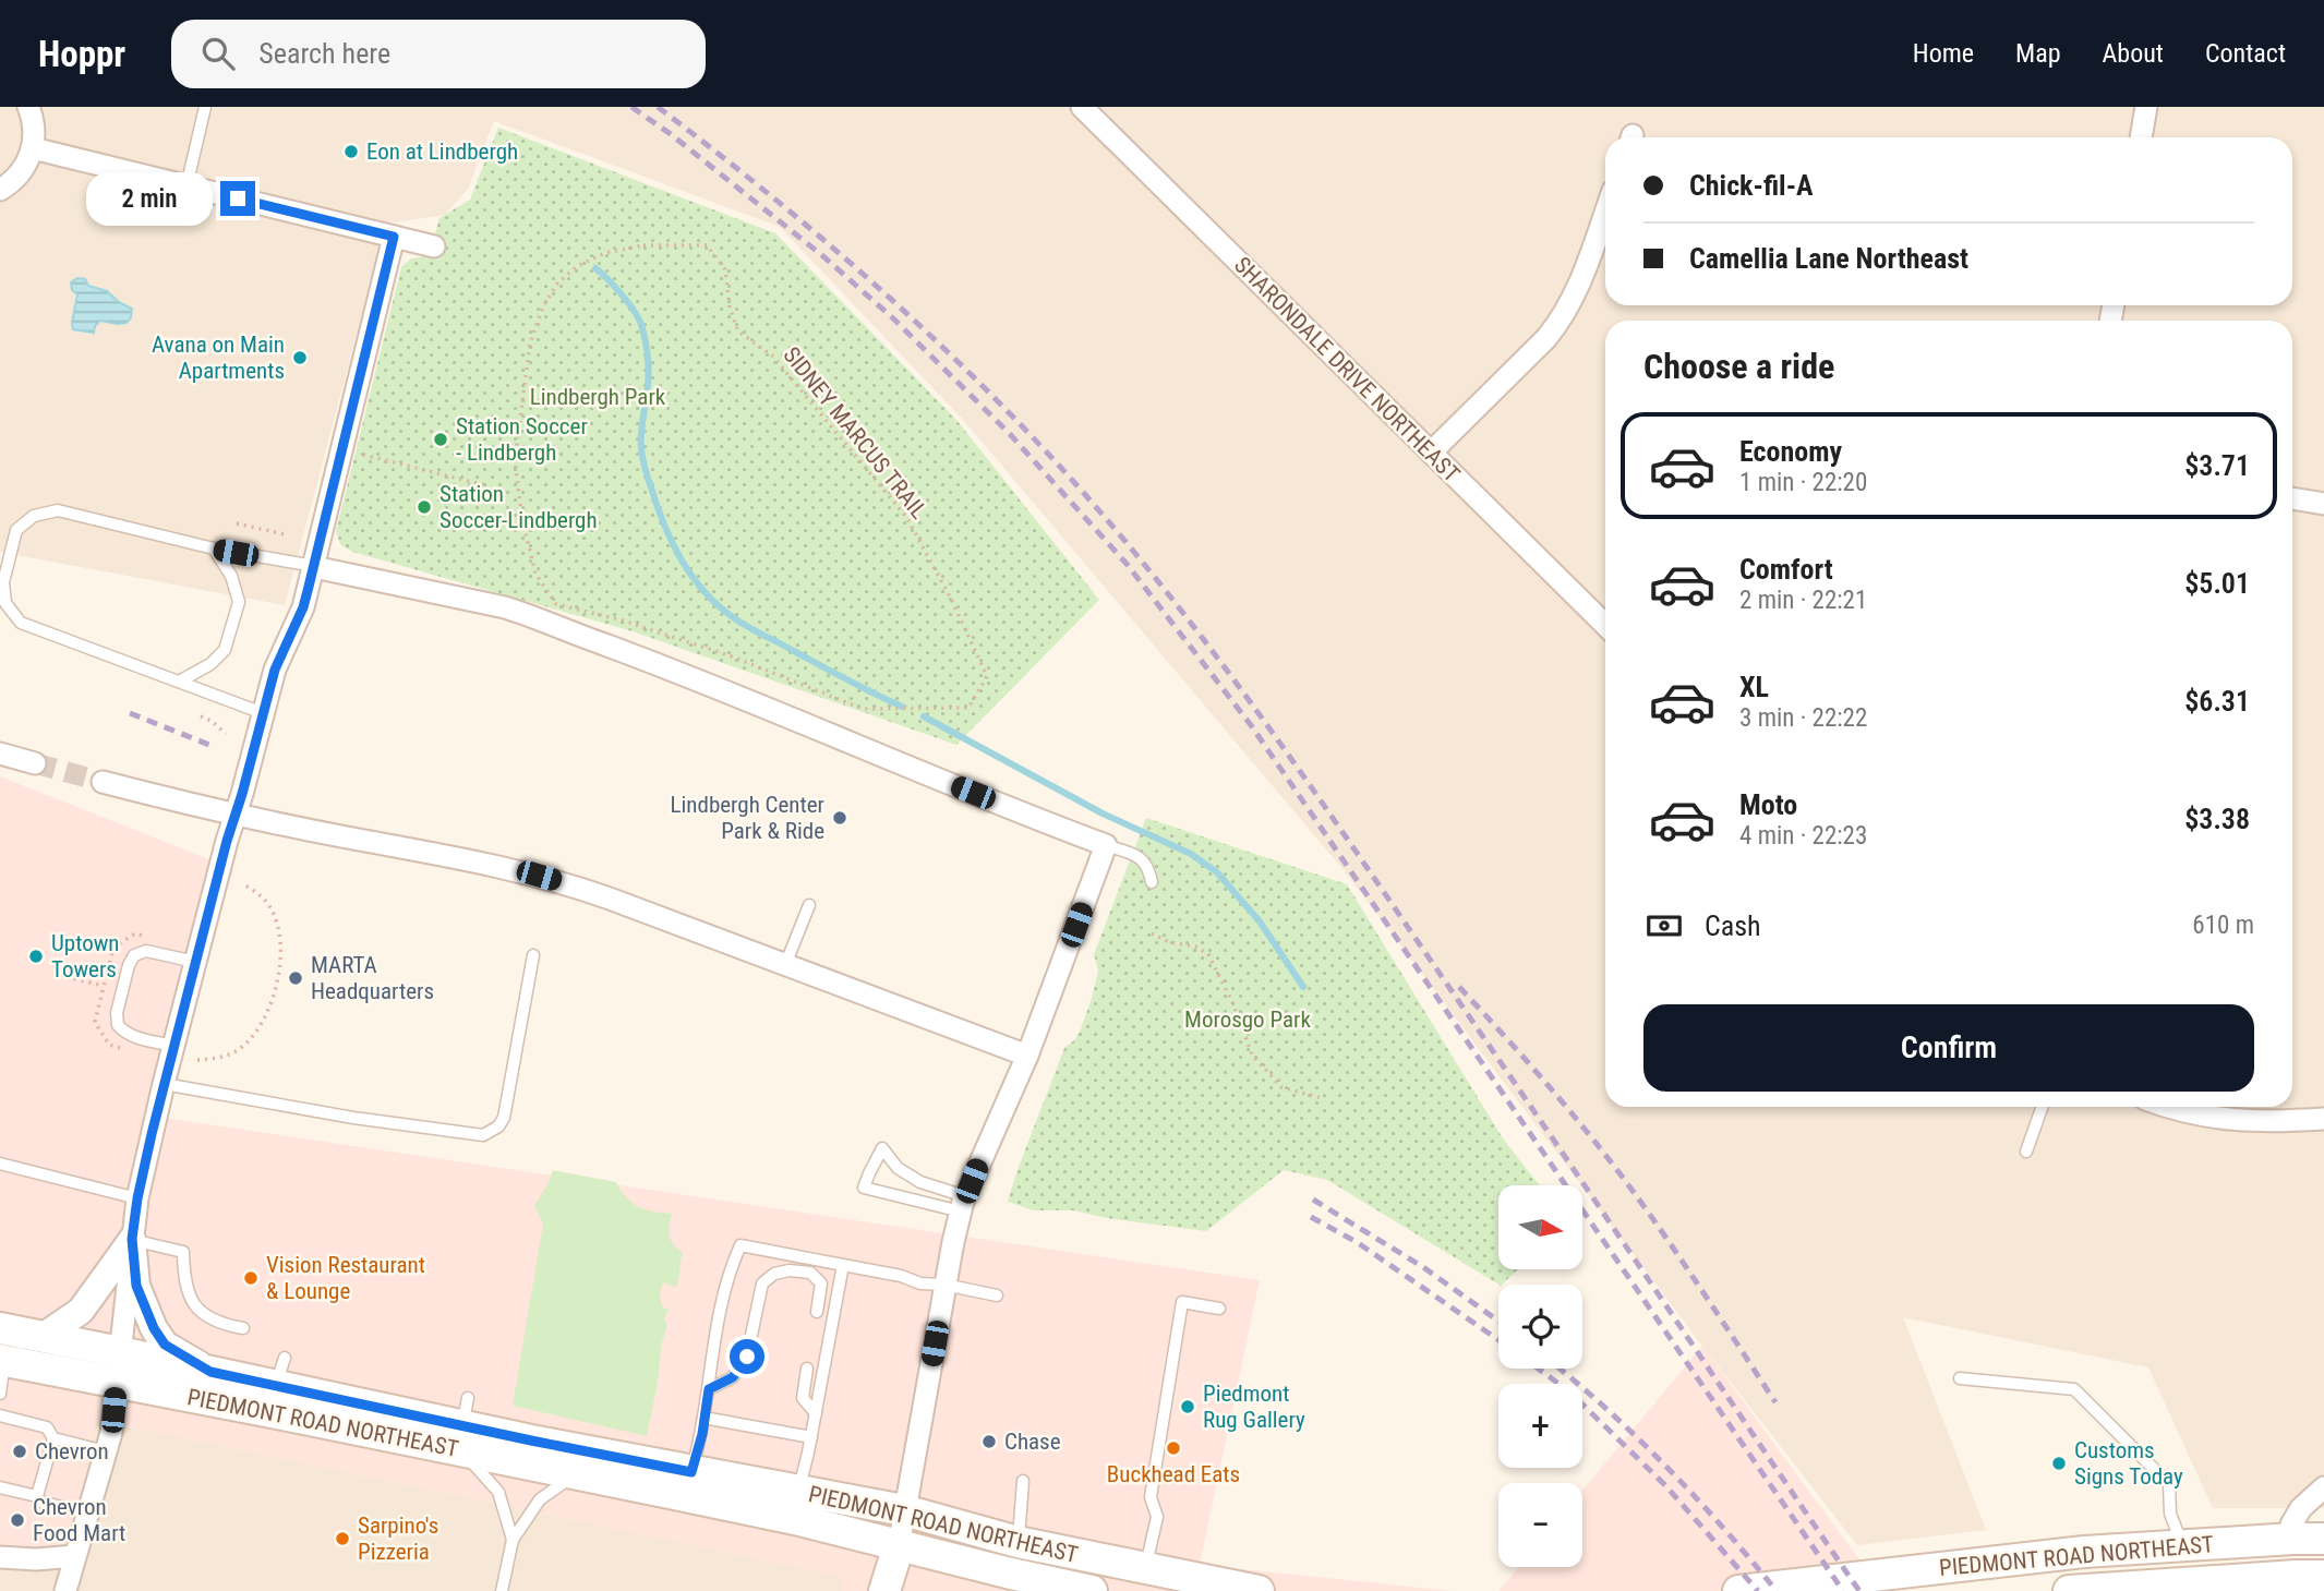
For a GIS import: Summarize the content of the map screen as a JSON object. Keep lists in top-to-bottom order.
{
  "streets": {
    "main road": ["PIEDMONT ROAD NORTHEAST"],
    "street": ["SHARONDALE DRIVE NORTHEAST"],
    "path": ["SIDNEY MARCUS TRAIL"]
  },
  "parks": ["Lindbergh Park", "Morosgo Park"],
  "places": [
    "Eon at Lindbergh",
    "Avana on Main Apartments",
    "Station Soccer - Lindbergh",
    "Station Soccer-Lindbergh",
    "Lindbergh Center Park & Ride",
    "Uptown Towers",
    "MARTA Headquarters",
    "Vision Restaurant & Lounge",
    "Piedmont Rug Gallery",
    "Chase",
    "Buckhead Eats",
    "Chevron",
    "Customs Signs Today",
    "Chevron Food Mart",
    "Sarpino's Pizzeria"
  ],
  "north": "right",
  "page": {
    "header": "Hoppr",
    "search": "Search here",
    "nav": [
      "Home",
      "Map",
      "About",
      "Contact"
    ],
    "banner": ["Chick-fil-A", "Camellia Lane Northeast"],
    "bubble": "2 min",
    "heading": "Choose a ride",
    "list": [
      {
        "name": "Economy",
        "note": "1 min · 22:20",
        "value": "$3.71"
      },
      {
        "name": "Comfort",
        "note": "2 min · 22:21",
        "value": "$5.01"
      },
      {
        "name": "XL",
        "note": "3 min · 22:22",
        "value": "$6.31"
      },
      {
        "name": "Moto",
        "note": "4 min · 22:23",
        "value": "$3.38"
      }
    ],
    "pay": ["Cash", "610 m"],
    "buttons": "Confirm",
    "map_buttons": ["+", "−"]
  }
}
